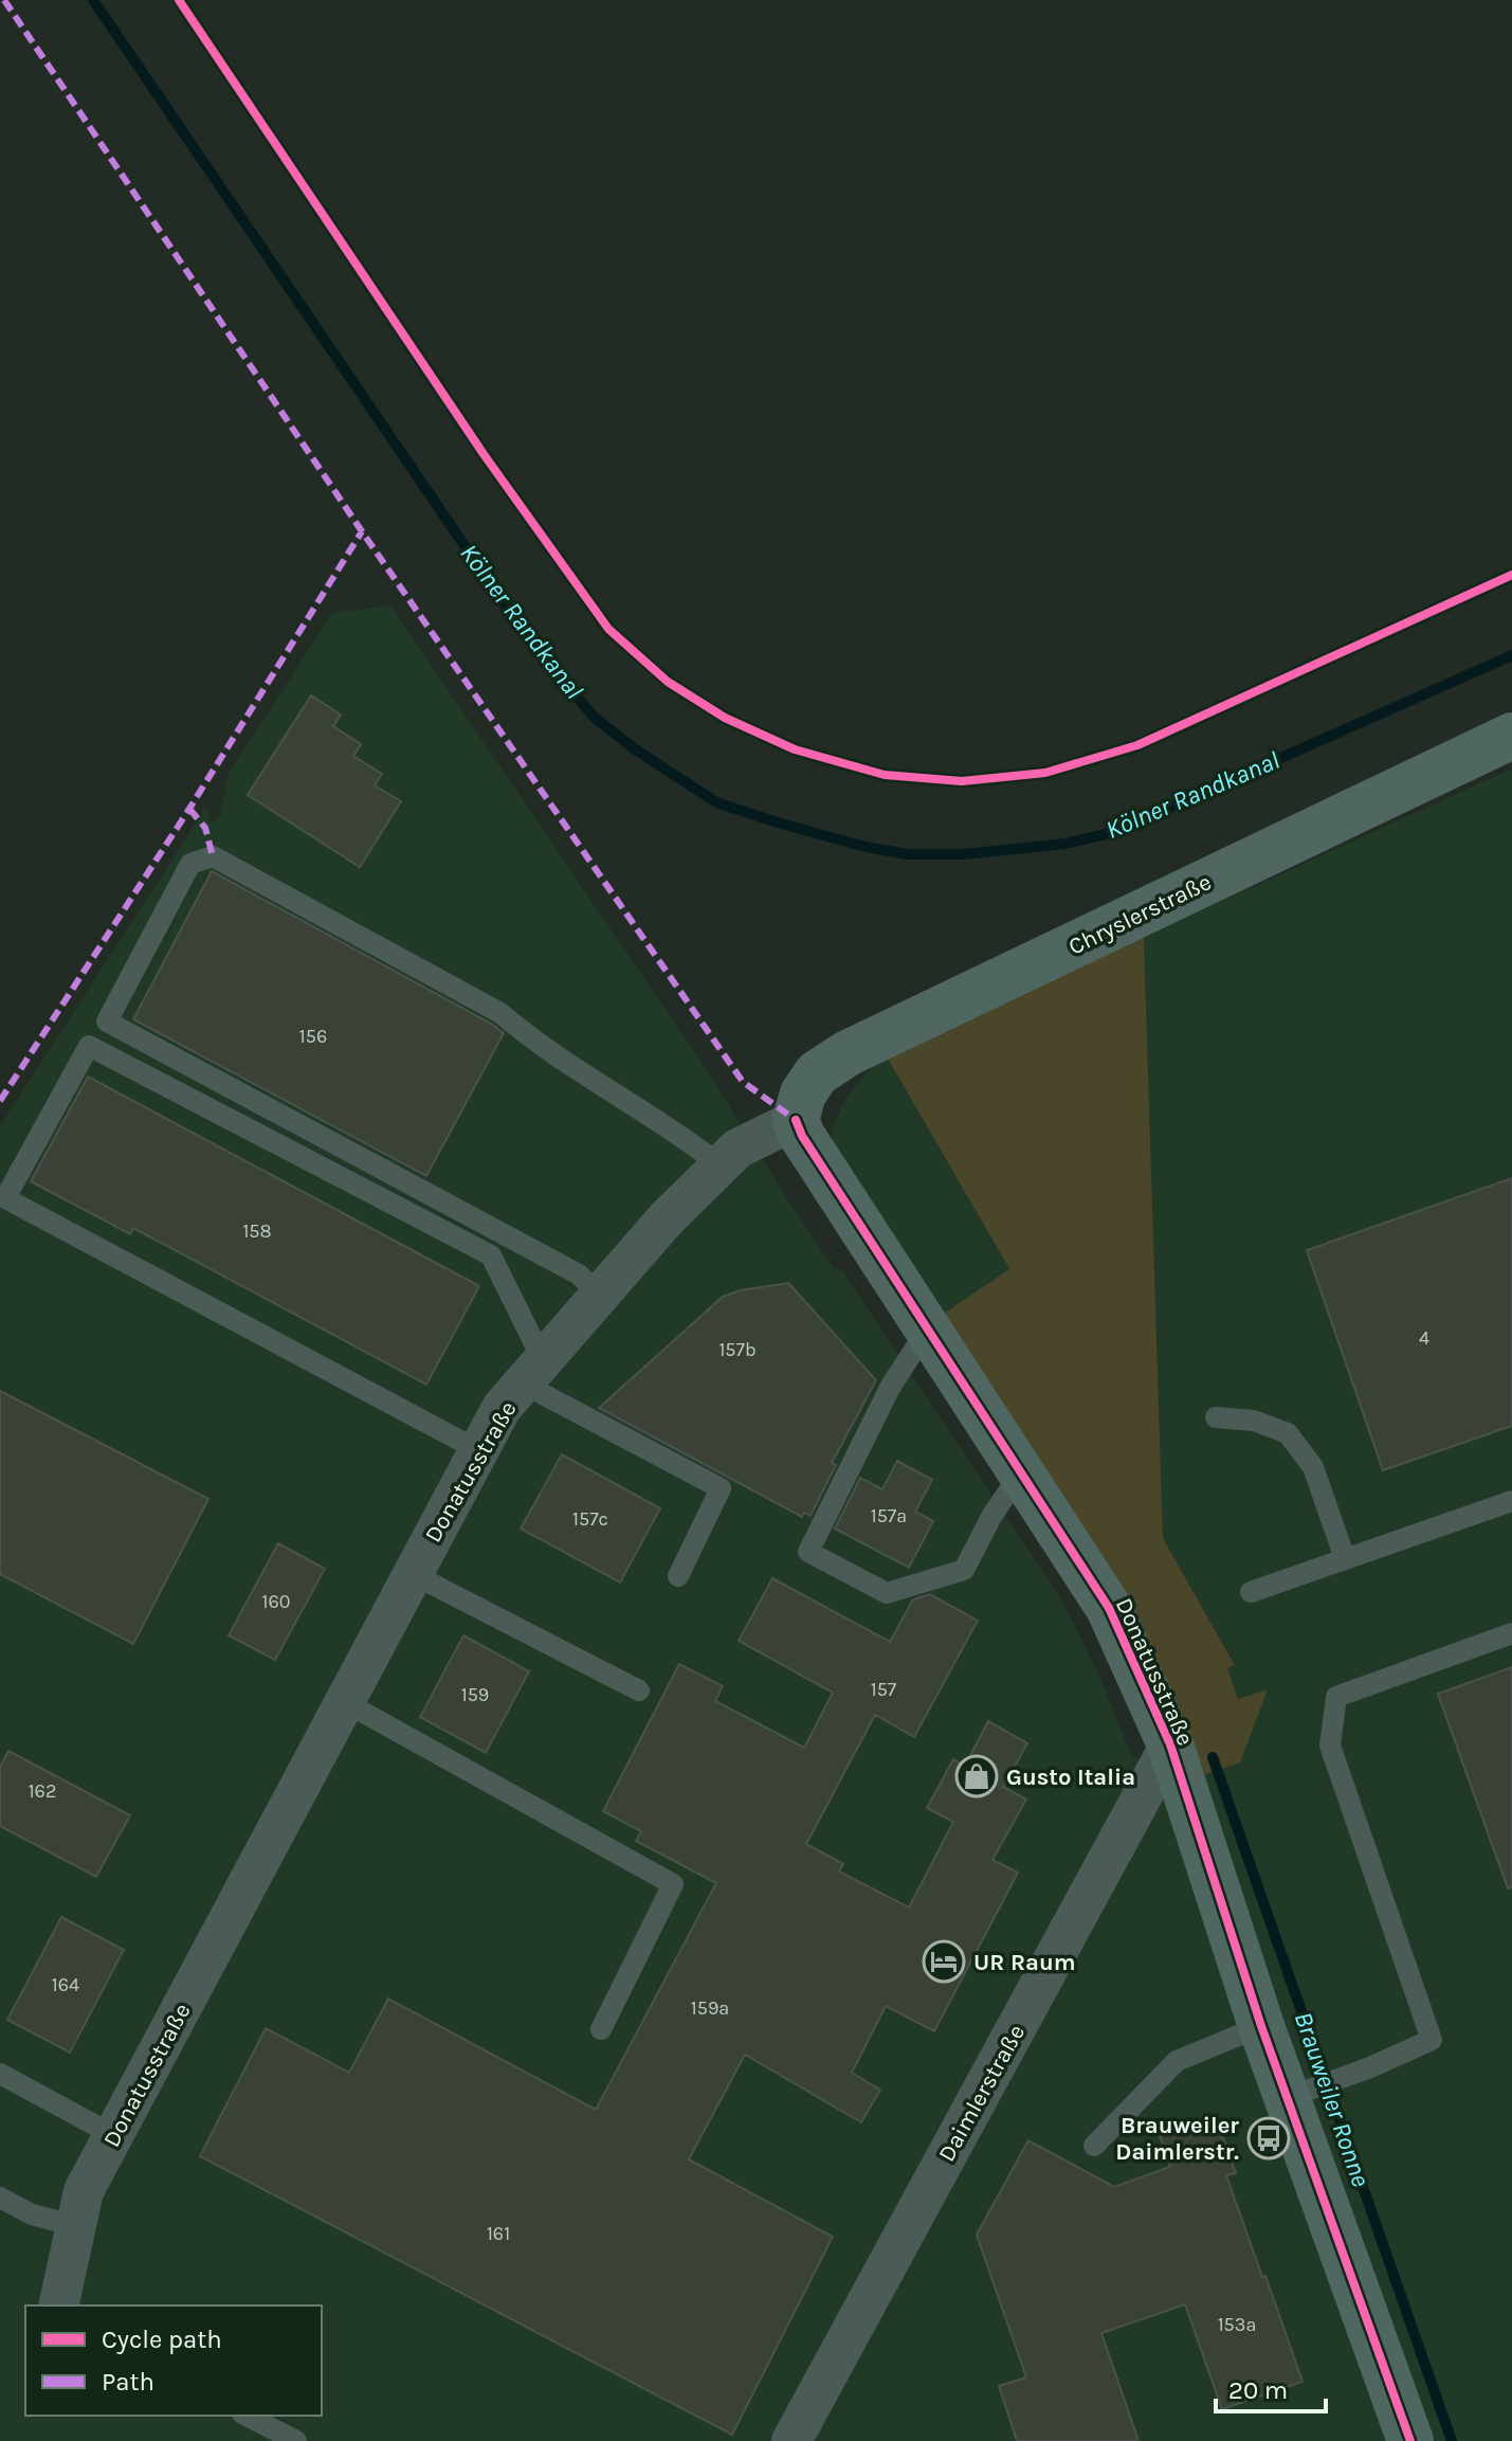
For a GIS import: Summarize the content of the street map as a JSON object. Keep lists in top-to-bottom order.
{
  "streets": {
    "street": ["Chryslerstraße", "Donatusstraße", "Daimlerstraße"]
  },
  "crossings": [
    ["Chryslerstraße", "Donatusstraße"],
    ["Donatusstraße", "Daimlerstraße"]
  ],
  "water": ["Kölner Randkanal", "Brauweiler Ronne"],
  "places": {
    "shop": ["Gusto Italia"],
    "hotel": ["UR Raum"],
    "bus stop": ["Brauweiler Daimlerstr."]
  },
  "house_numbers": [
    "156",
    "158",
    "4",
    "157b",
    "157a",
    "157c",
    "160",
    "157",
    "159",
    "162",
    "164",
    "159a",
    "161",
    "153a"
  ],
  "legend": ["Cycle path", "Path"],
  "scale_bar": "20 m"
}
